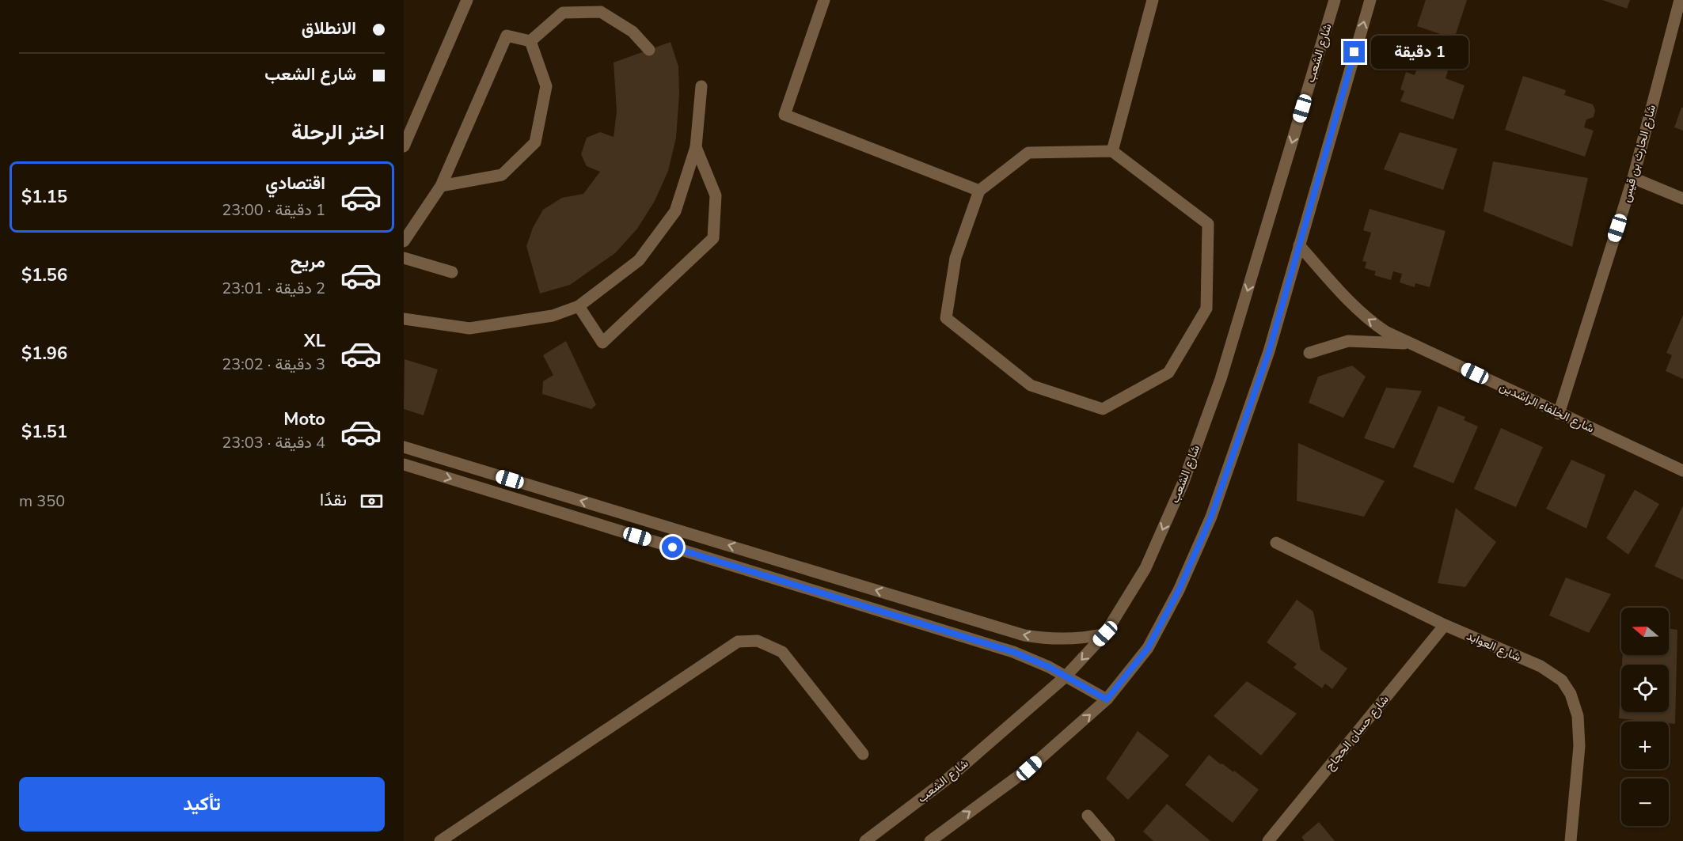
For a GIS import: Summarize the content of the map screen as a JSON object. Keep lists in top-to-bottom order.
{
  "streets": {
    "street": [
      "شارع الشعب",
      "شارع الحارث بن قيس",
      "شارع الخلفاء الراشدين",
      "شارع العوابد",
      "شارع حسان الحجاج"
    ]
  },
  "crossings": [
    ["شارع الحارث بن قيس", "شارع الخلفاء الراشدين"],
    ["شارع العوابد", "شارع حسان الحجاج"]
  ],
  "north": "left",
  "page": {
    "banner": ["الانطلاق", "شارع الشعب"],
    "bubble": "1 دقيقة",
    "heading": "اختر الرحلة",
    "list": [
      {
        "name": "اقتصادي",
        "note": "1 دقيقة · 23:00",
        "value": "$1.15"
      },
      {
        "name": "مريح",
        "note": "2 دقيقة · 23:01",
        "value": "$1.56"
      },
      {
        "name": "XL",
        "note": "3 دقيقة · 23:02",
        "value": "$1.96"
      },
      {
        "name": "Moto",
        "note": "4 دقيقة · 23:03",
        "value": "$1.51"
      }
    ],
    "pay": ["نقدًا", "350 m"],
    "map_buttons": ["+", "−"],
    "buttons": "تأكيد"
  }
}
